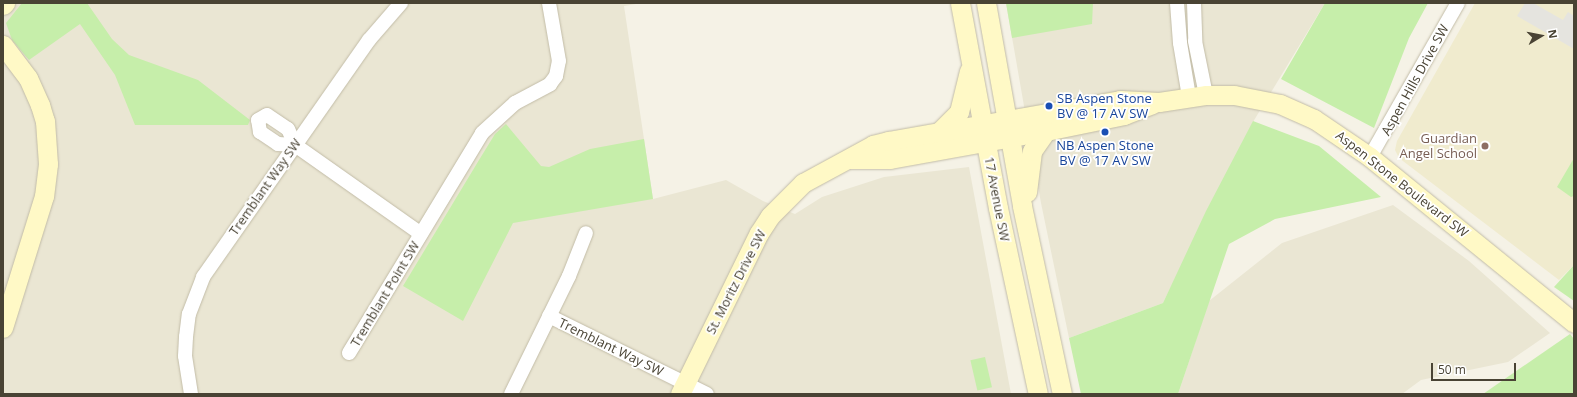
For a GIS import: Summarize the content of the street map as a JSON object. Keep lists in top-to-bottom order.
{
  "streets": {
    "street": [
      "Aspen Hills Drive SW",
      "Aspen Stone Boulevard SW",
      "Tremblant Way SW",
      "17 Avenue SW",
      "St. Moritz Drive SW",
      "Tremblant Point SW"
    ]
  },
  "crossings": [
    ["Aspen Hills Drive SW", "Aspen Stone Boulevard SW"],
    ["Aspen Stone Boulevard SW", "17 Avenue SW"],
    ["Aspen Stone Boulevard SW", "St. Moritz Drive SW"],
    ["Tremblant Way SW", "St. Moritz Drive SW"],
    ["17 Avenue SW", "St. Moritz Drive SW"]
  ],
  "places": ["SB Aspen Stone BV @ 17 AV SW", "NB Aspen Stone BV @ 17 AV SW", "Guardian Angel School"],
  "scale_bar": "50 m",
  "north": "right"
}
